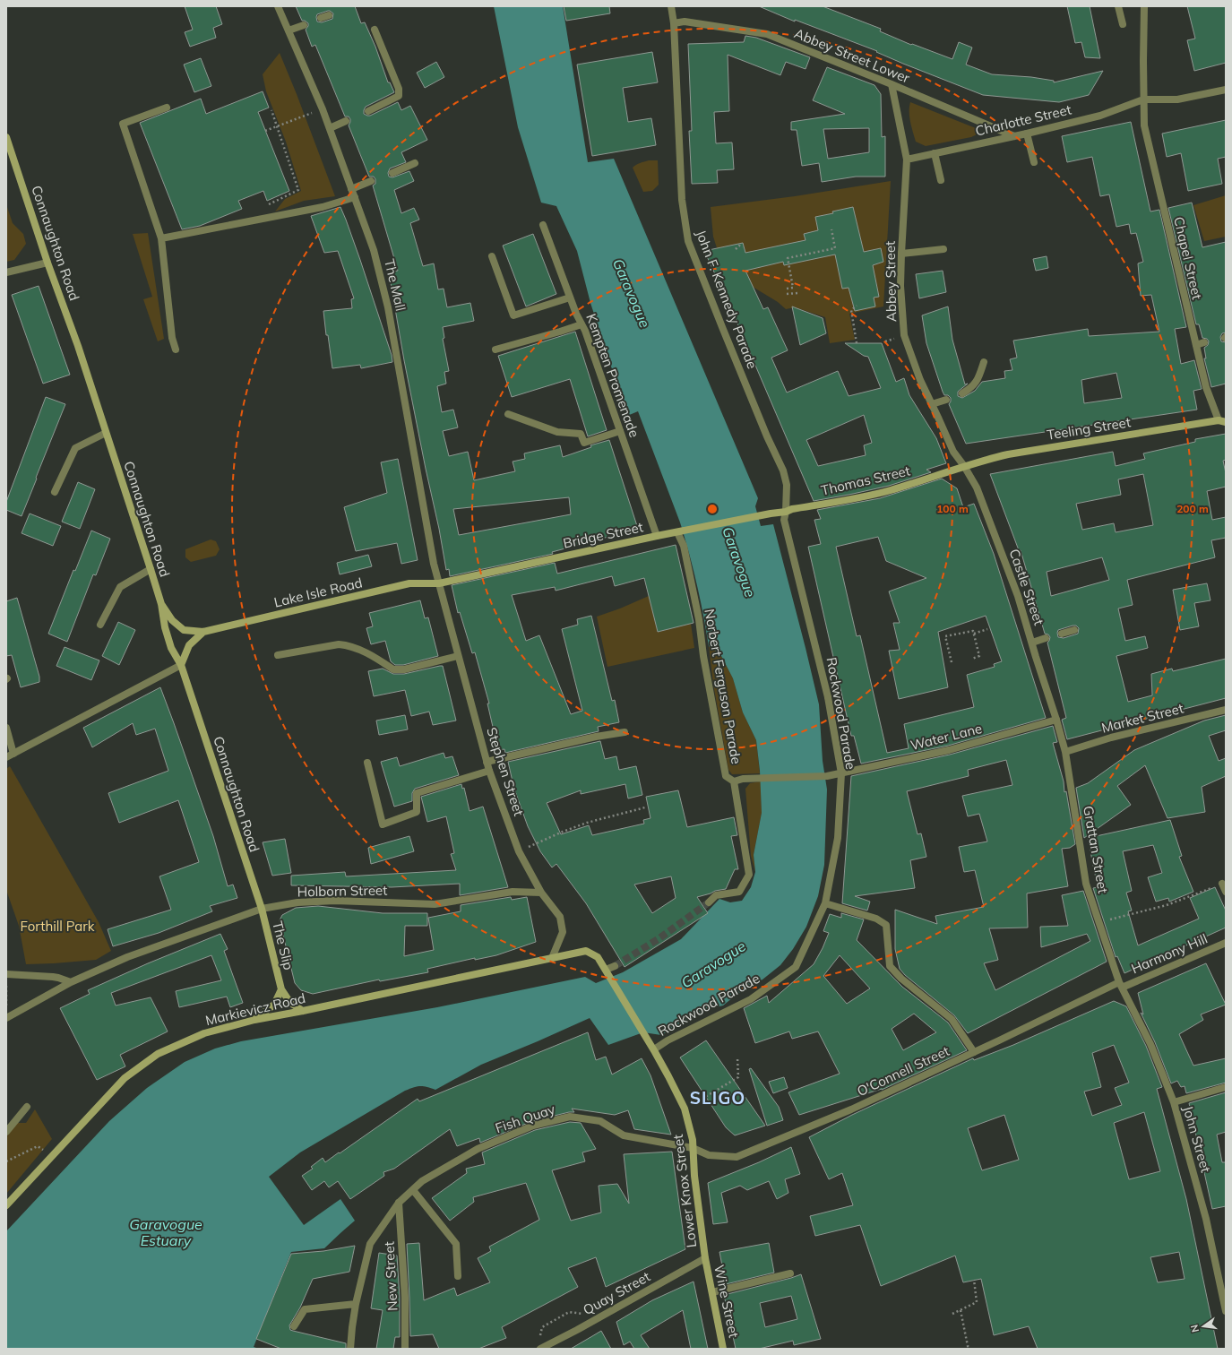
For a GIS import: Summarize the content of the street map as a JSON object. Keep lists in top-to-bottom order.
{
  "streets": {
    "main road": [
      "Connaughton Road",
      "Teeling Street",
      "Thomas Street",
      "Bridge Street",
      "Lake Isle Road",
      "The Slip",
      "Markievicz Road",
      "Lower Knox Street",
      "Wine Street"
    ],
    "street": [
      "Abbey Street Lower",
      "Charlotte Street",
      "Chapel Street",
      "Abbey Street",
      "The Mall",
      "John F. Kennedy Parade",
      "Kempten Promenade",
      "Castle Street",
      "Norbert Ferguson Parade",
      "Rockwood Parade",
      "Market Street",
      "Water Lane",
      "Stephen Street",
      "Grattan Street",
      "Holborn Street",
      "Harmony Hill",
      "O'Connell Street",
      "Fish Quay",
      "John Street",
      "New Street",
      "Quay Street"
    ]
  },
  "crossings": [
    ["Abbey Street Lower", "Charlotte Street"],
    ["Abbey Street Lower", "Abbey Street"],
    ["Abbey Street Lower", "John F. Kennedy Parade"],
    ["Charlotte Street", "Chapel Street"],
    ["Charlotte Street", "Abbey Street"],
    ["Connaughton Road", "Lake Isle Road"],
    ["Connaughton Road", "Holborn Street"],
    ["Connaughton Road", "The Slip"],
    ["Chapel Street", "Teeling Street"],
    ["Abbey Street", "Teeling Street"],
    ["Abbey Street", "Thomas Street"],
    ["Abbey Street", "Castle Street"],
    ["The Mall", "Bridge Street"],
    ["The Mall", "Lake Isle Road"],
    ["The Mall", "Stephen Street"],
    ["John F. Kennedy Parade", "Thomas Street"],
    ["John F. Kennedy Parade", "Rockwood Parade"],
    ["Kempten Promenade", "Bridge Street"],
    ["Teeling Street", "Thomas Street"],
    ["Teeling Street", "Castle Street"],
    ["Thomas Street", "Bridge Street"],
    ["Thomas Street", "Castle Street"],
    ["Thomas Street", "Rockwood Parade"],
    ["Bridge Street", "Lake Isle Road"],
    ["Bridge Street", "Norbert Ferguson Parade"],
    ["Bridge Street", "Stephen Street"],
    ["Castle Street", "Water Lane"],
    ["Castle Street", "Grattan Street"],
    ["Lake Isle Road", "Stephen Street"],
    ["Norbert Ferguson Parade", "Water Lane"],
    ["Rockwood Parade", "Water Lane"],
    ["Rockwood Parade", "Lower Knox Street"],
    ["Market Street", "Grattan Street"],
    ["Water Lane", "Grattan Street"],
    ["Stephen Street", "Holborn Street"],
    ["Stephen Street", "Markievicz Road"],
    ["Grattan Street", "Harmony Hill"],
    ["Grattan Street", "O'Connell Street"],
    ["Grattan Street", "John Street"],
    ["Holborn Street", "The Slip"],
    ["The Slip", "Markievicz Road"],
    ["Harmony Hill", "O'Connell Street"],
    ["Harmony Hill", "John Street"],
    ["Markievicz Road", "Lower Knox Street"],
    ["O'Connell Street", "Fish Quay"],
    ["O'Connell Street", "John Street"],
    ["O'Connell Street", "Lower Knox Street"],
    ["Fish Quay", "Lower Knox Street"],
    ["Fish Quay", "New Street"],
    ["Lower Knox Street", "Quay Street"],
    ["Lower Knox Street", "Wine Street"],
    ["Quay Street", "Wine Street"]
  ],
  "districts": ["SLIGO"],
  "water": ["Garavogue", "Garavogue Estuary"],
  "parks": ["Forthill Park"],
  "north": "left",
  "rings": ["100 m", "200 m"]
}
